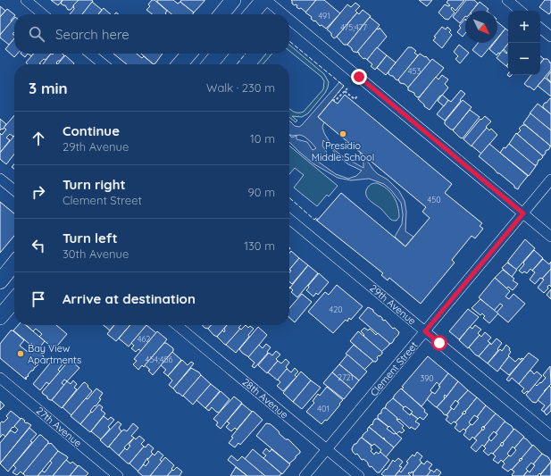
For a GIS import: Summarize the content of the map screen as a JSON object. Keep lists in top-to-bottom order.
{
  "streets": {
    "street": [
      "29th Avenue",
      "Clement Street",
      "28th Avenue",
      "27th Avenue"
    ]
  },
  "crossings": [
    ["29th Avenue", "Clement Street"],
    ["Clement Street", "28th Avenue"]
  ],
  "places": ["Presidio Middle School", "Bay View Apartments"],
  "house_numbers": [
    "491",
    "475;477",
    "453",
    "450",
    "420",
    "462",
    "454;456",
    "2721",
    "390",
    "401"
  ],
  "north": "bottom right",
  "page": {
    "map_buttons": ["+", "−"],
    "search": "Search here",
    "heading": ["3 min", "Walk · 230 m"],
    "list": [
      ["Continue", "29th Avenue", "10 m"],
      ["Turn right", "Clement Street", "90 m"],
      ["Turn left", "30th Avenue", "130 m"],
      "Arrive at destination"
    ]
  }
}
